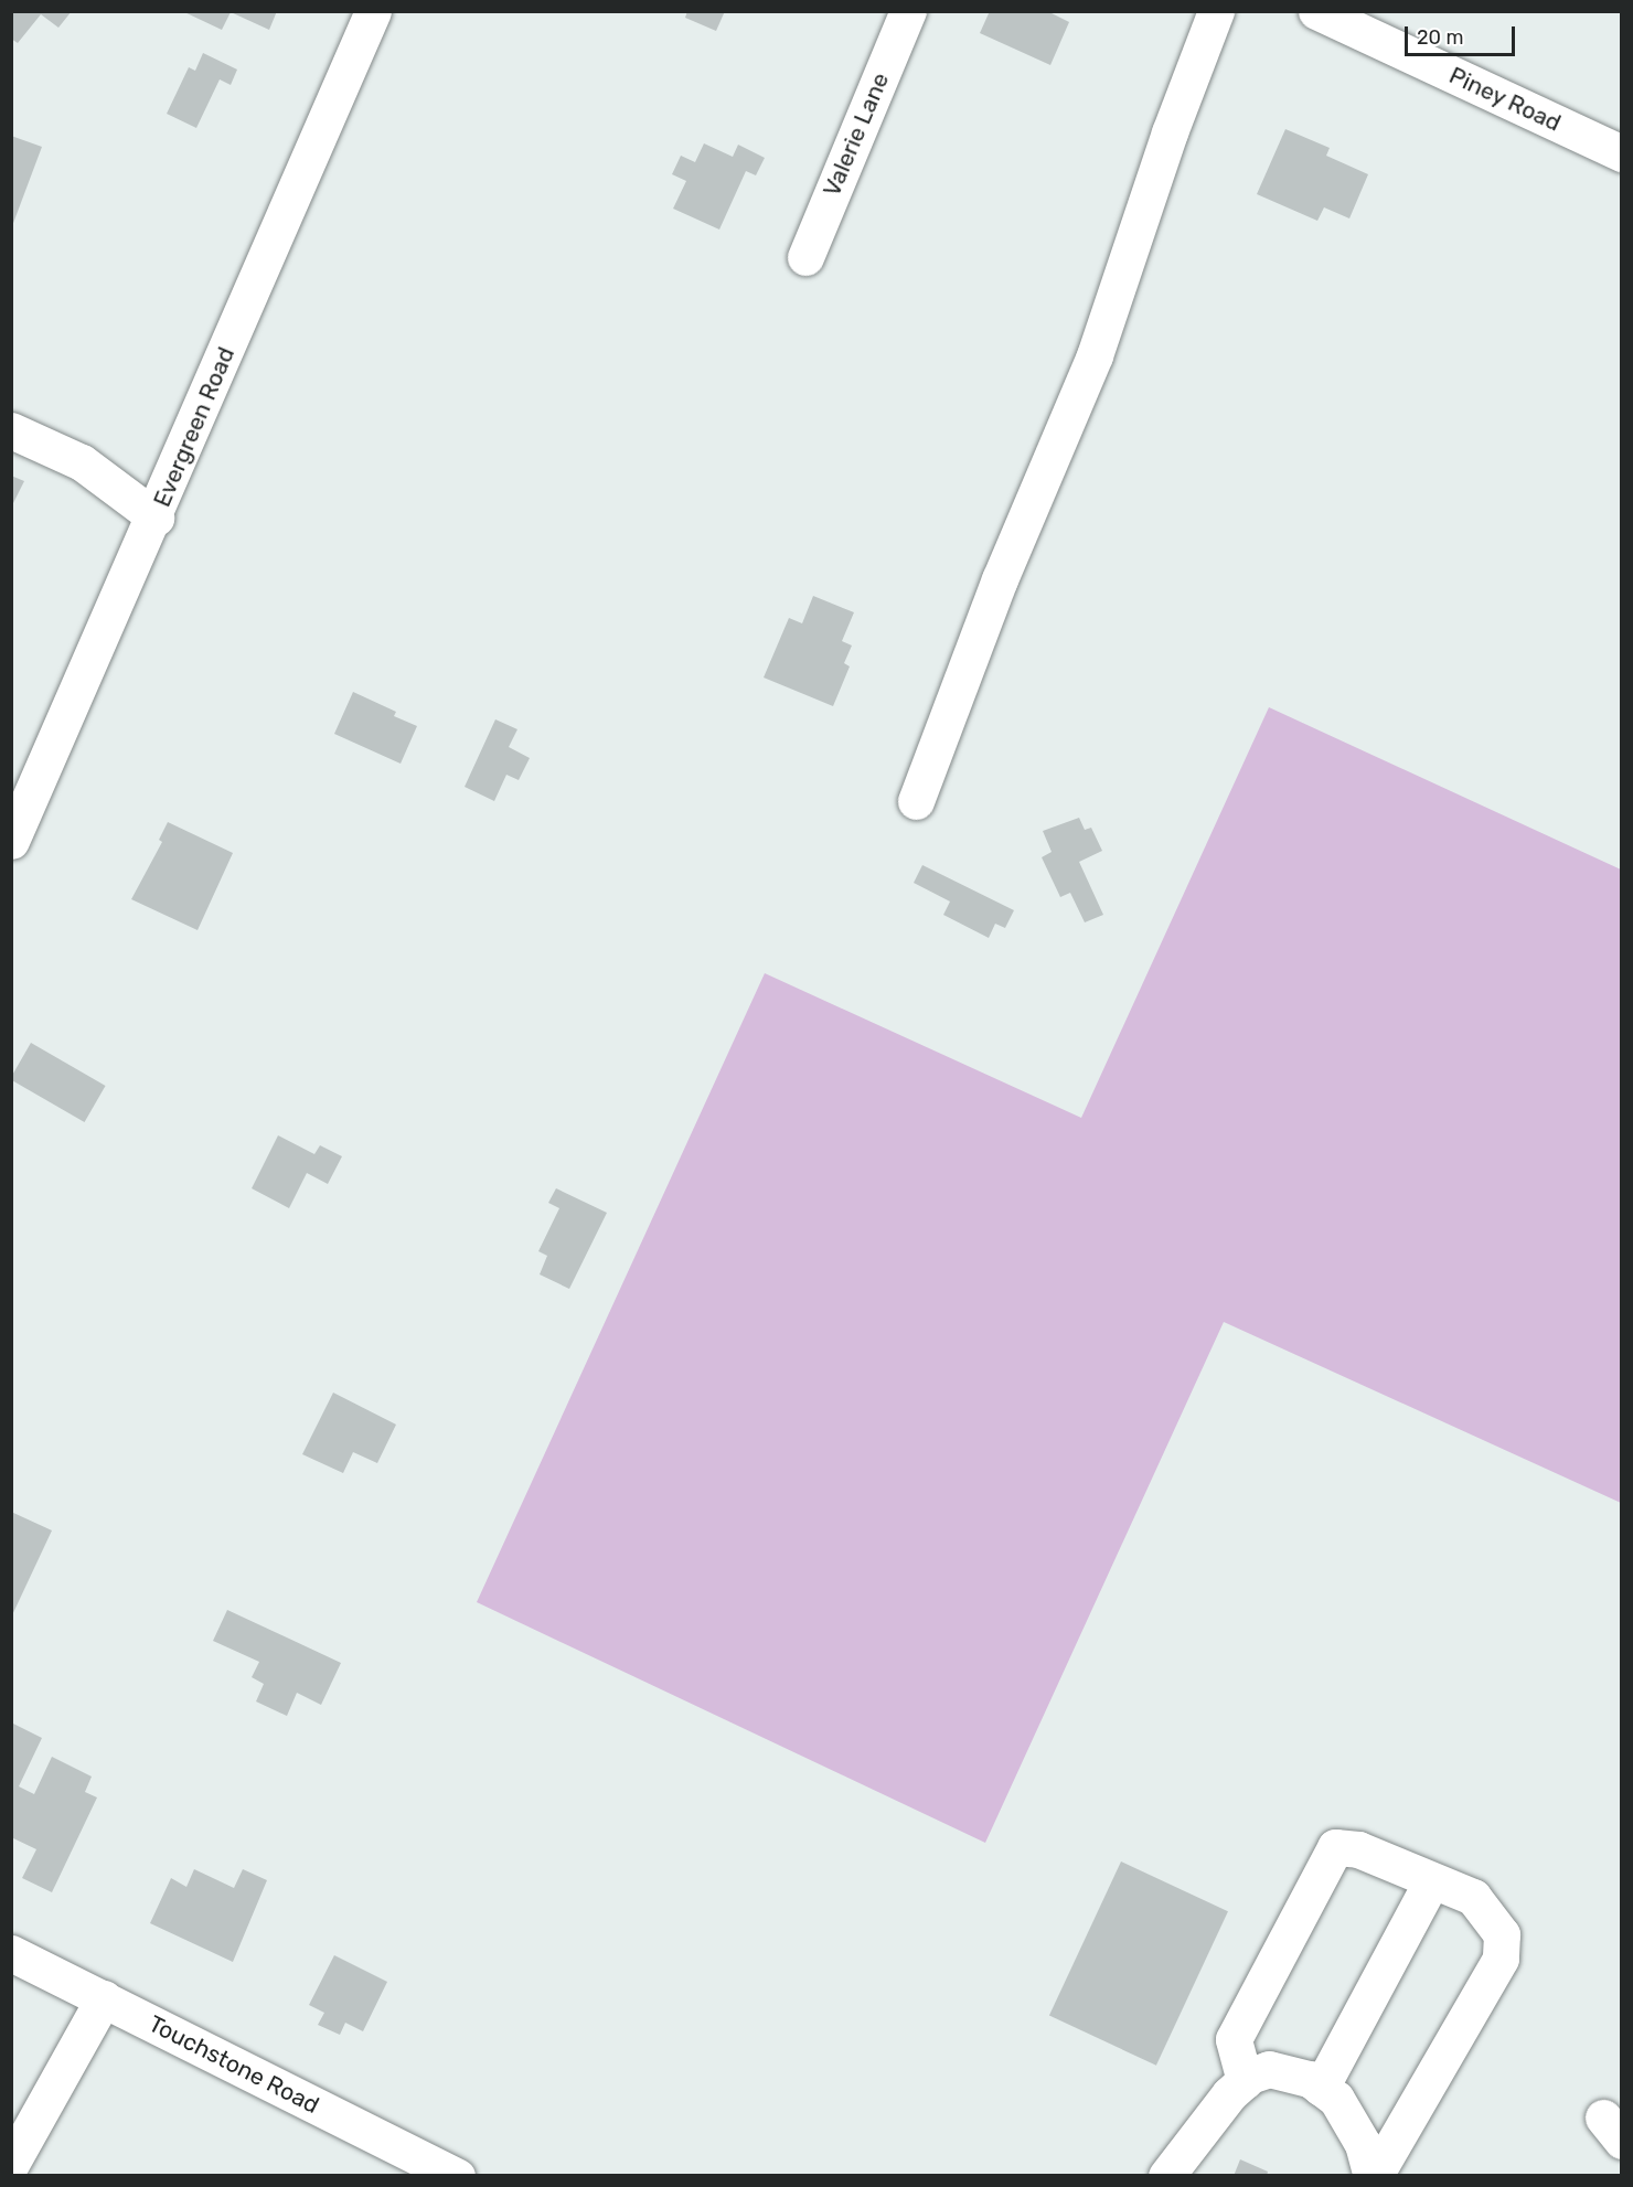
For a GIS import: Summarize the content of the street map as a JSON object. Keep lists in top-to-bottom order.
{
  "streets": {
    "street": [
      "Piney Road",
      "Valerie Lane",
      "Evergreen Road",
      "Touchstone Road"
    ]
  },
  "scale_bar": "20 m"
}
